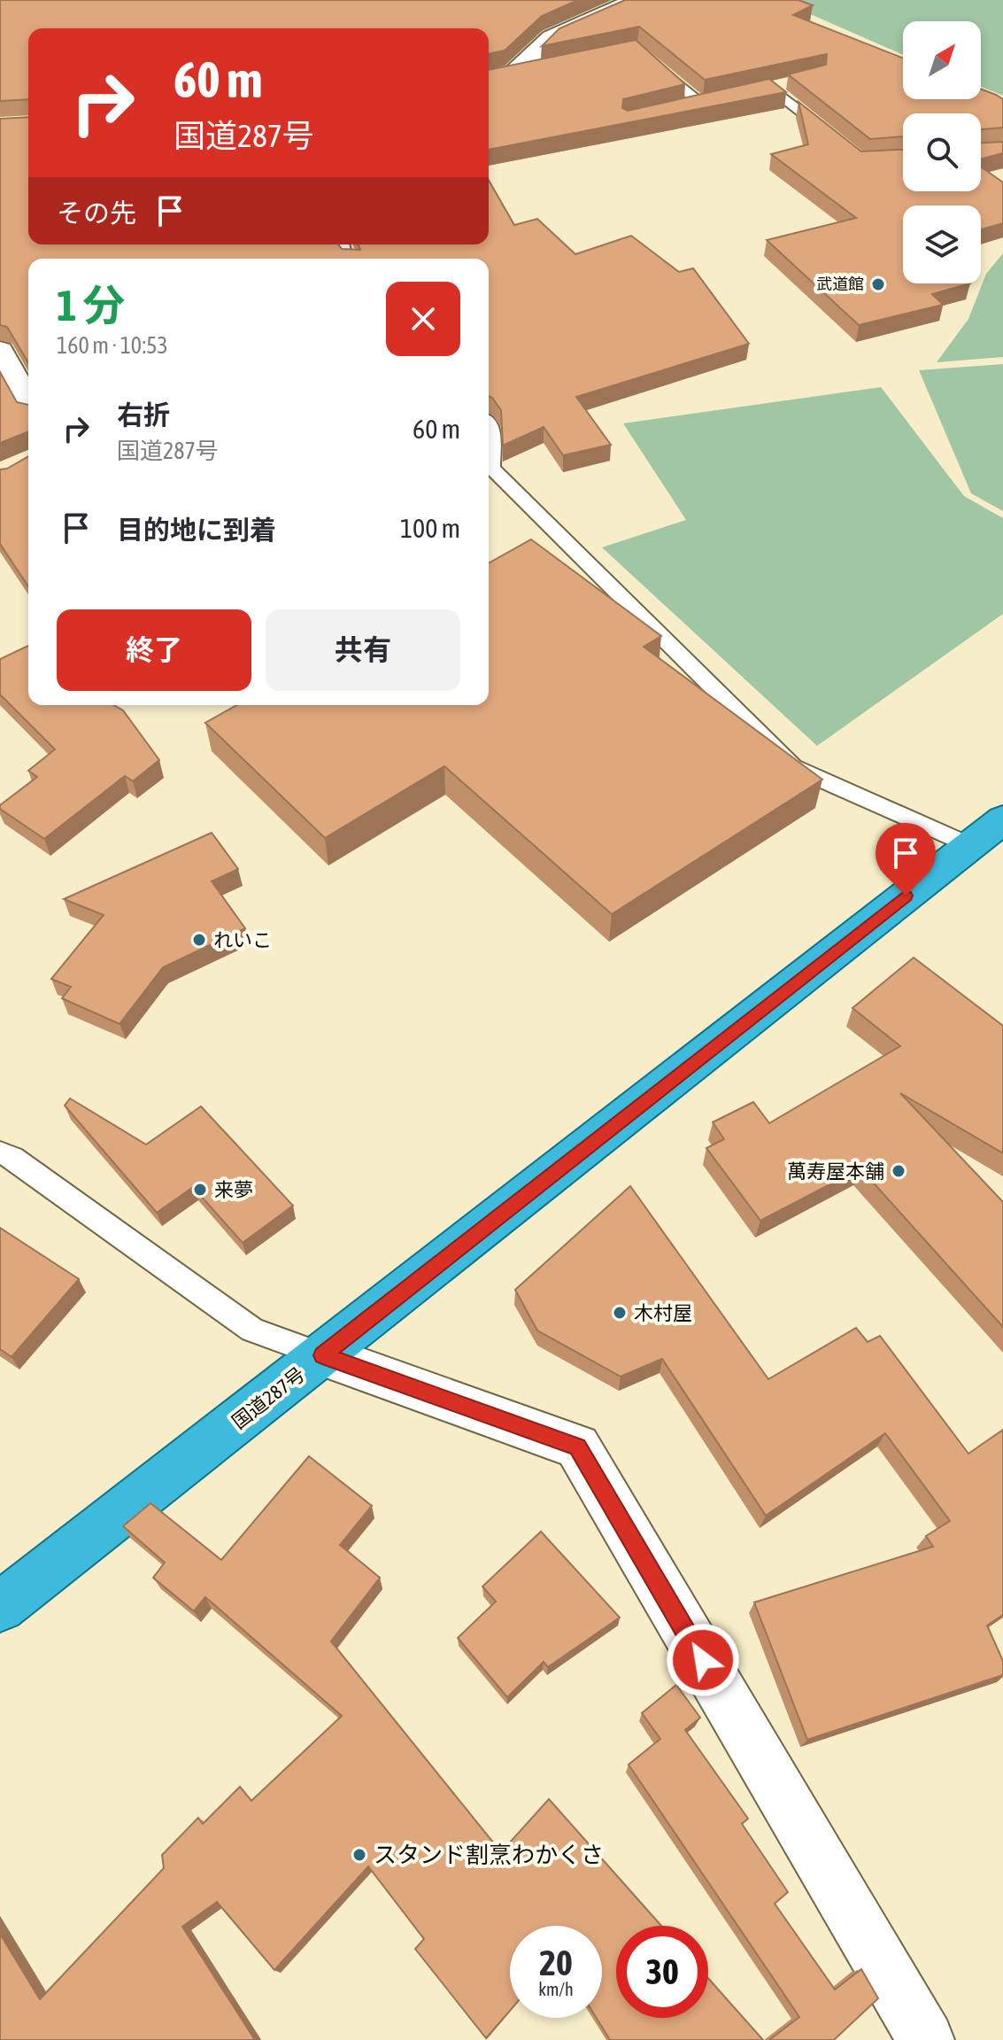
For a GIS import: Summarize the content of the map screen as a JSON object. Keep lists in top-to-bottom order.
{
  "streets": {
    "highway": ["国道287号"]
  },
  "places": [
    "武道館",
    "れいこ",
    "萬寿屋本舗",
    "来夢",
    "木村屋",
    "スタンド割烹わかくさ"
  ],
  "north": "top right",
  "page": {
    "turn": ["60 m", "国道287号"],
    "then": "その先",
    "heading": ["1 分", "160 m · 10:53"],
    "list": [
      {
        "name": "右折",
        "note": "国道287号",
        "value": "60 m"
      },
      {
        "name": "目的地に到着",
        "value": "100 m"
      }
    ],
    "buttons": ["終了", "共有"],
    "speed": "20 km/h",
    "limit": "30"
  }
}
